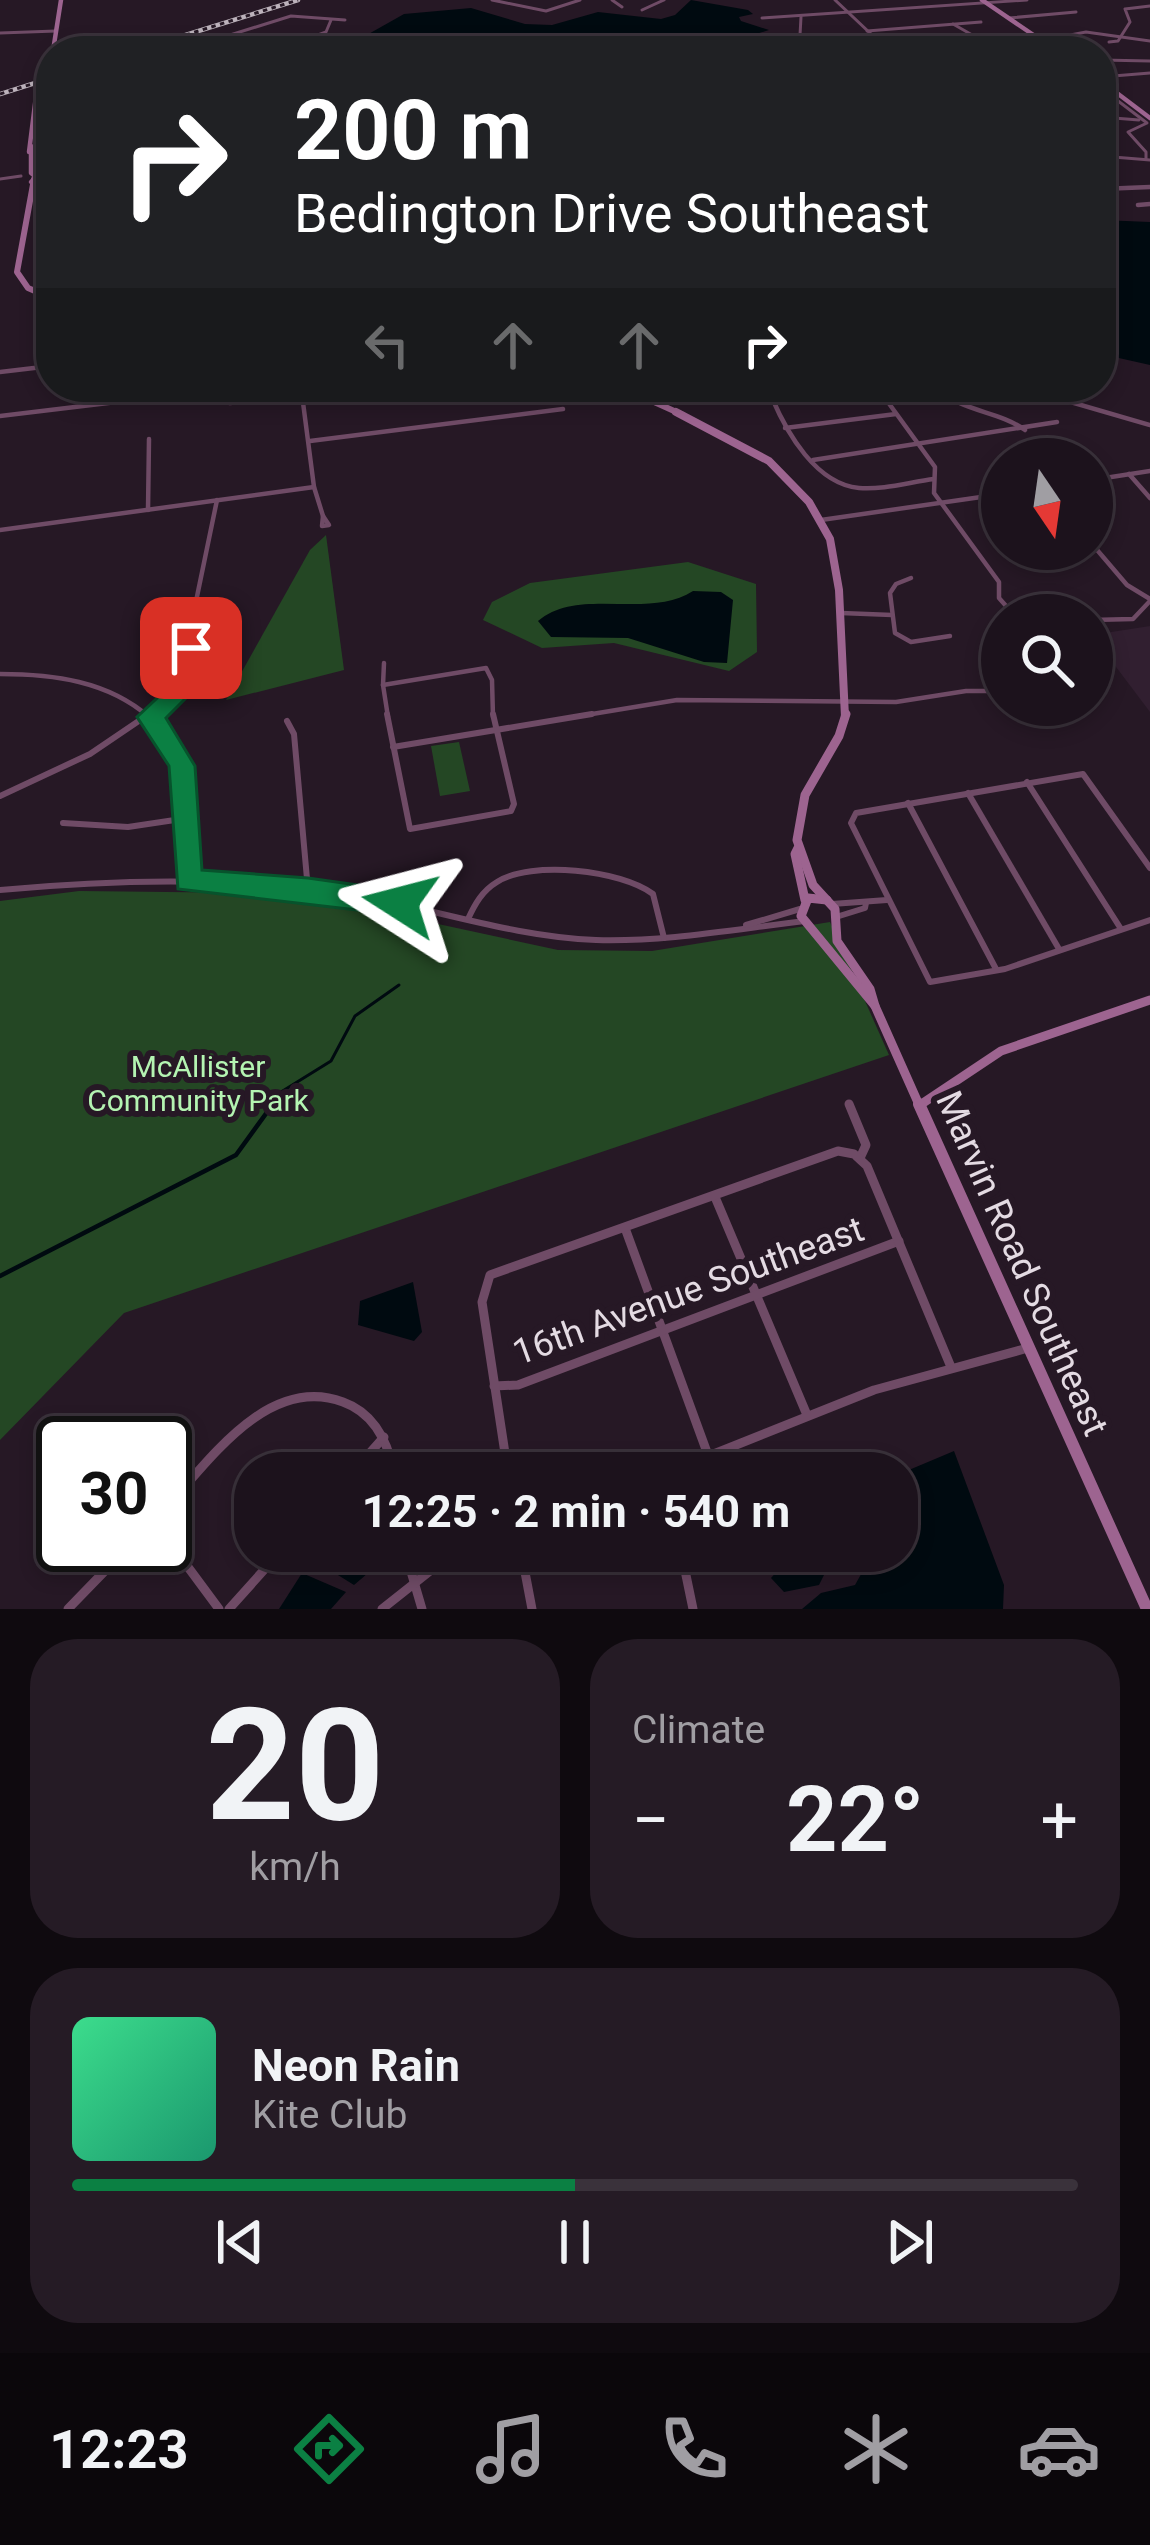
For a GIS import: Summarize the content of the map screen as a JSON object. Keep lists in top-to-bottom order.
{
  "streets": {
    "street": ["Marvin Road Southeast", "16th Avenue Southeast"]
  },
  "parks": ["McAllister Community Park"],
  "north": "bottom",
  "page": {
    "turn": ["200 m", "Bedington Drive Southeast"],
    "limit": "30",
    "trip": "12:25 · 2 min · 540 m",
    "tile": [
      ["20", "km/h"],
      "Climate"
    ],
    "heat": ["−", "22°", "+"],
    "song": ["Neon Rain", "Kite Club"],
    "tabs": "12:23"
  }
}
